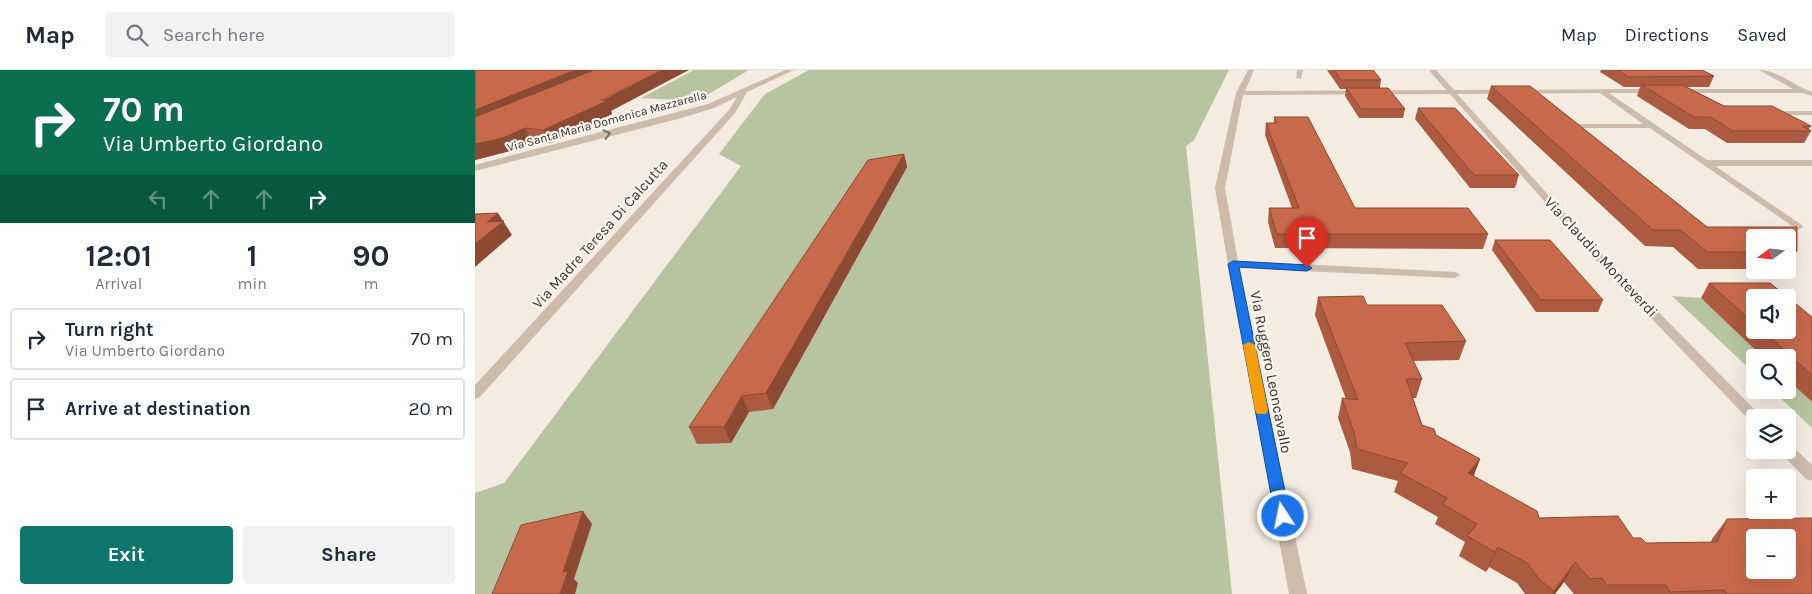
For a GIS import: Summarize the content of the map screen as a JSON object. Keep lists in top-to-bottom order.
{
  "streets": {
    "street": [
      "Via Santa Maria Domenica Mazzarella",
      "Via Madre Teresa Di Calcutta",
      "Via Claudio Monteverdi",
      "Via Ruggero Leoncavallo"
    ]
  },
  "crossings": [
    ["Via Santa Maria Domenica Mazzarella", "Via Madre Teresa Di Calcutta"]
  ],
  "one_way": ["Via Santa Maria Domenica Mazzarella"],
  "north": "left",
  "page": {
    "header": "Map",
    "search": "Search here",
    "nav": ["Map", "Directions", "Saved"],
    "turn": ["70 m", "Via Umberto Giordano"],
    "eta": [
      "12:01",
      "Arrival",
      "1",
      "min",
      "90",
      "m"
    ],
    "map_buttons": ["+", "−"],
    "list": [
      {
        "name": "Turn right",
        "note": "Via Umberto Giordano",
        "value": "70 m"
      },
      {
        "name": "Arrive at destination",
        "value": "20 m"
      }
    ],
    "buttons": ["Exit", "Share"]
  }
}
